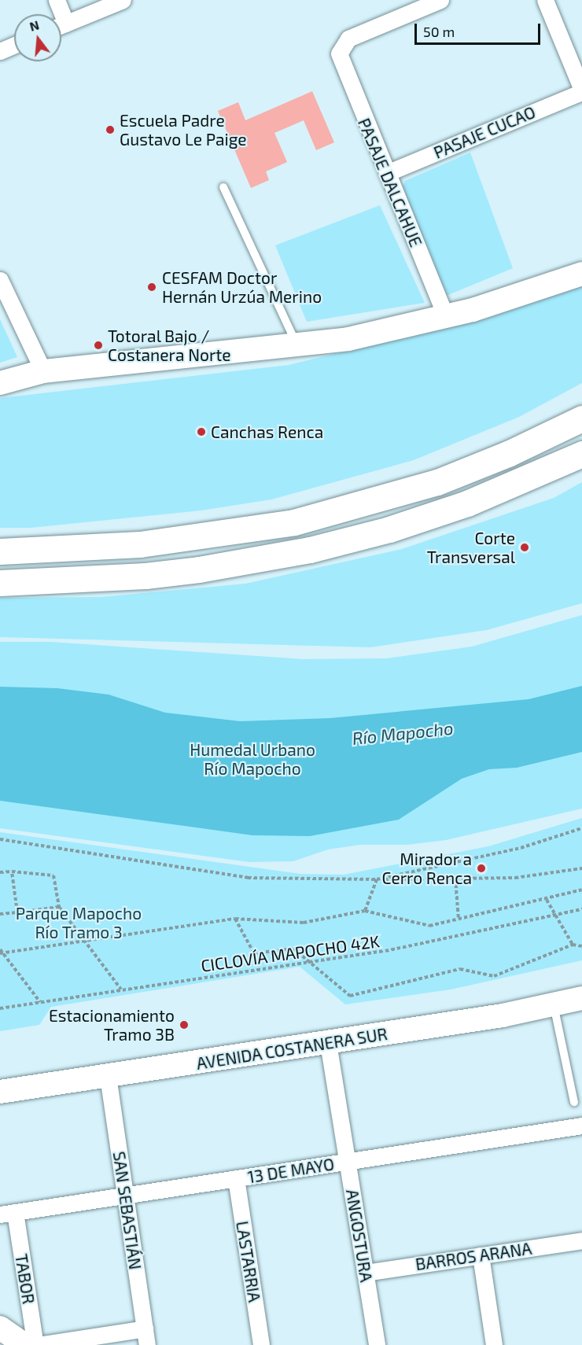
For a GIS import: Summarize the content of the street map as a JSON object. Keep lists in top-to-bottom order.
{
  "streets": {
    "street": [
      "PASAJE CUCAO",
      "PASAJE DALCAHUE",
      "AVENIDA COSTANERA SUR",
      "13 DE MAYO",
      "SAN SEBASTIÁN",
      "ANGOSTURA",
      "BARROS ARANA",
      "LASTARRIA",
      "TABOR"
    ],
    "path": ["CICLOVÍA MAPOCHO 42K"]
  },
  "crossings": [
    ["PASAJE CUCAO", "PASAJE DALCAHUE"],
    ["AVENIDA COSTANERA SUR", "SAN SEBASTIÁN"],
    ["AVENIDA COSTANERA SUR", "ANGOSTURA"],
    ["13 DE MAYO", "SAN SEBASTIÁN"],
    ["13 DE MAYO", "ANGOSTURA"],
    ["13 DE MAYO", "LASTARRIA"],
    ["13 DE MAYO", "TABOR"],
    ["ANGOSTURA", "BARROS ARANA"]
  ],
  "water": ["Río Mapocho"],
  "parks": ["Humedal Urbano Río Mapocho", "Parque Mapocho Río Tramo 3"],
  "places": [
    "Escuela Padre Gustavo Le Paige",
    "CESFAM Doctor Hernán Urzúa Merino",
    "Totoral Bajo / Costanera Norte",
    "Canchas Renca",
    "Corte Transversal",
    "Mirador a Cerro Renca",
    "Estacionamiento Tramo 3B"
  ],
  "scale_bar": "50 m",
  "north": "top"
}
